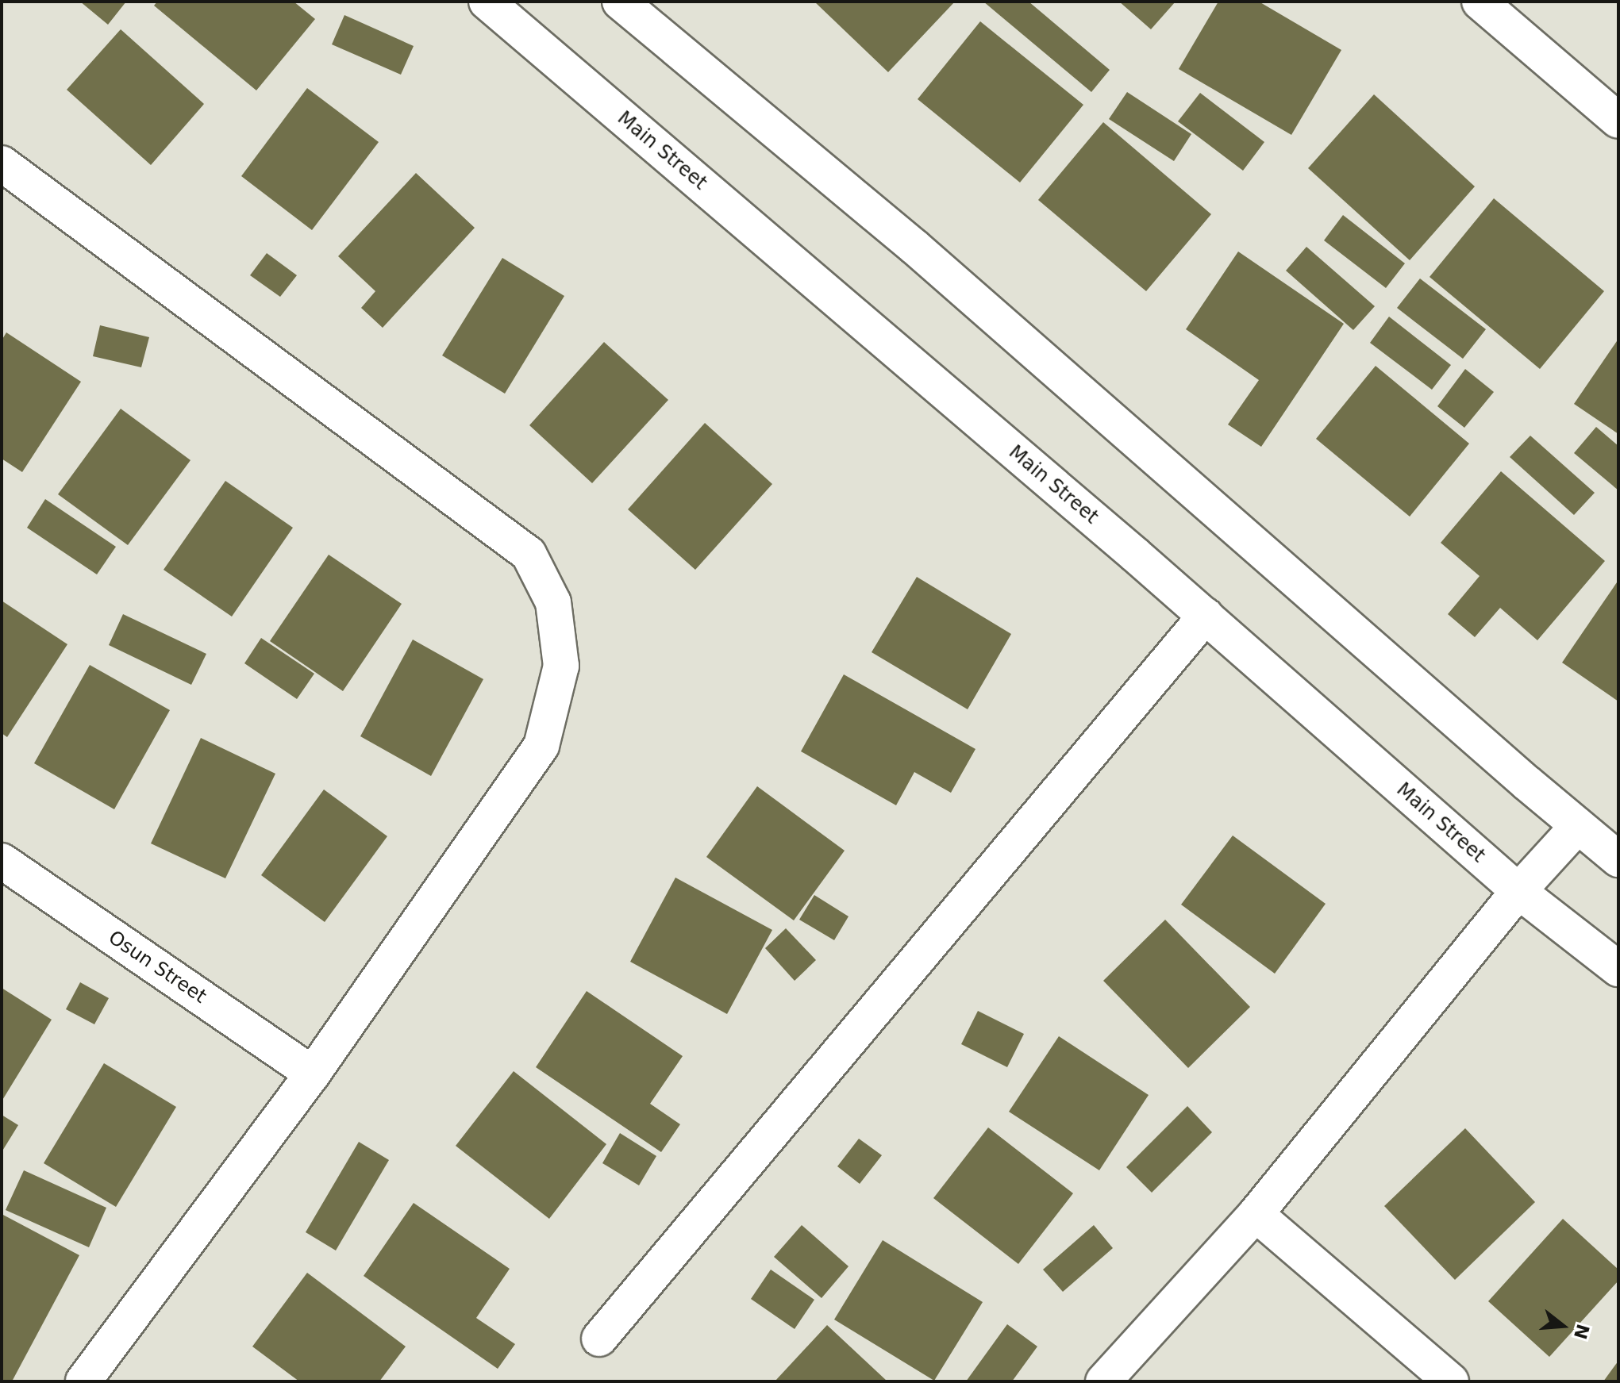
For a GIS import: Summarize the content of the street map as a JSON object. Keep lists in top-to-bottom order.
{
  "streets": {
    "street": ["Main Street", "Osun Street"]
  },
  "north": "right"
}
